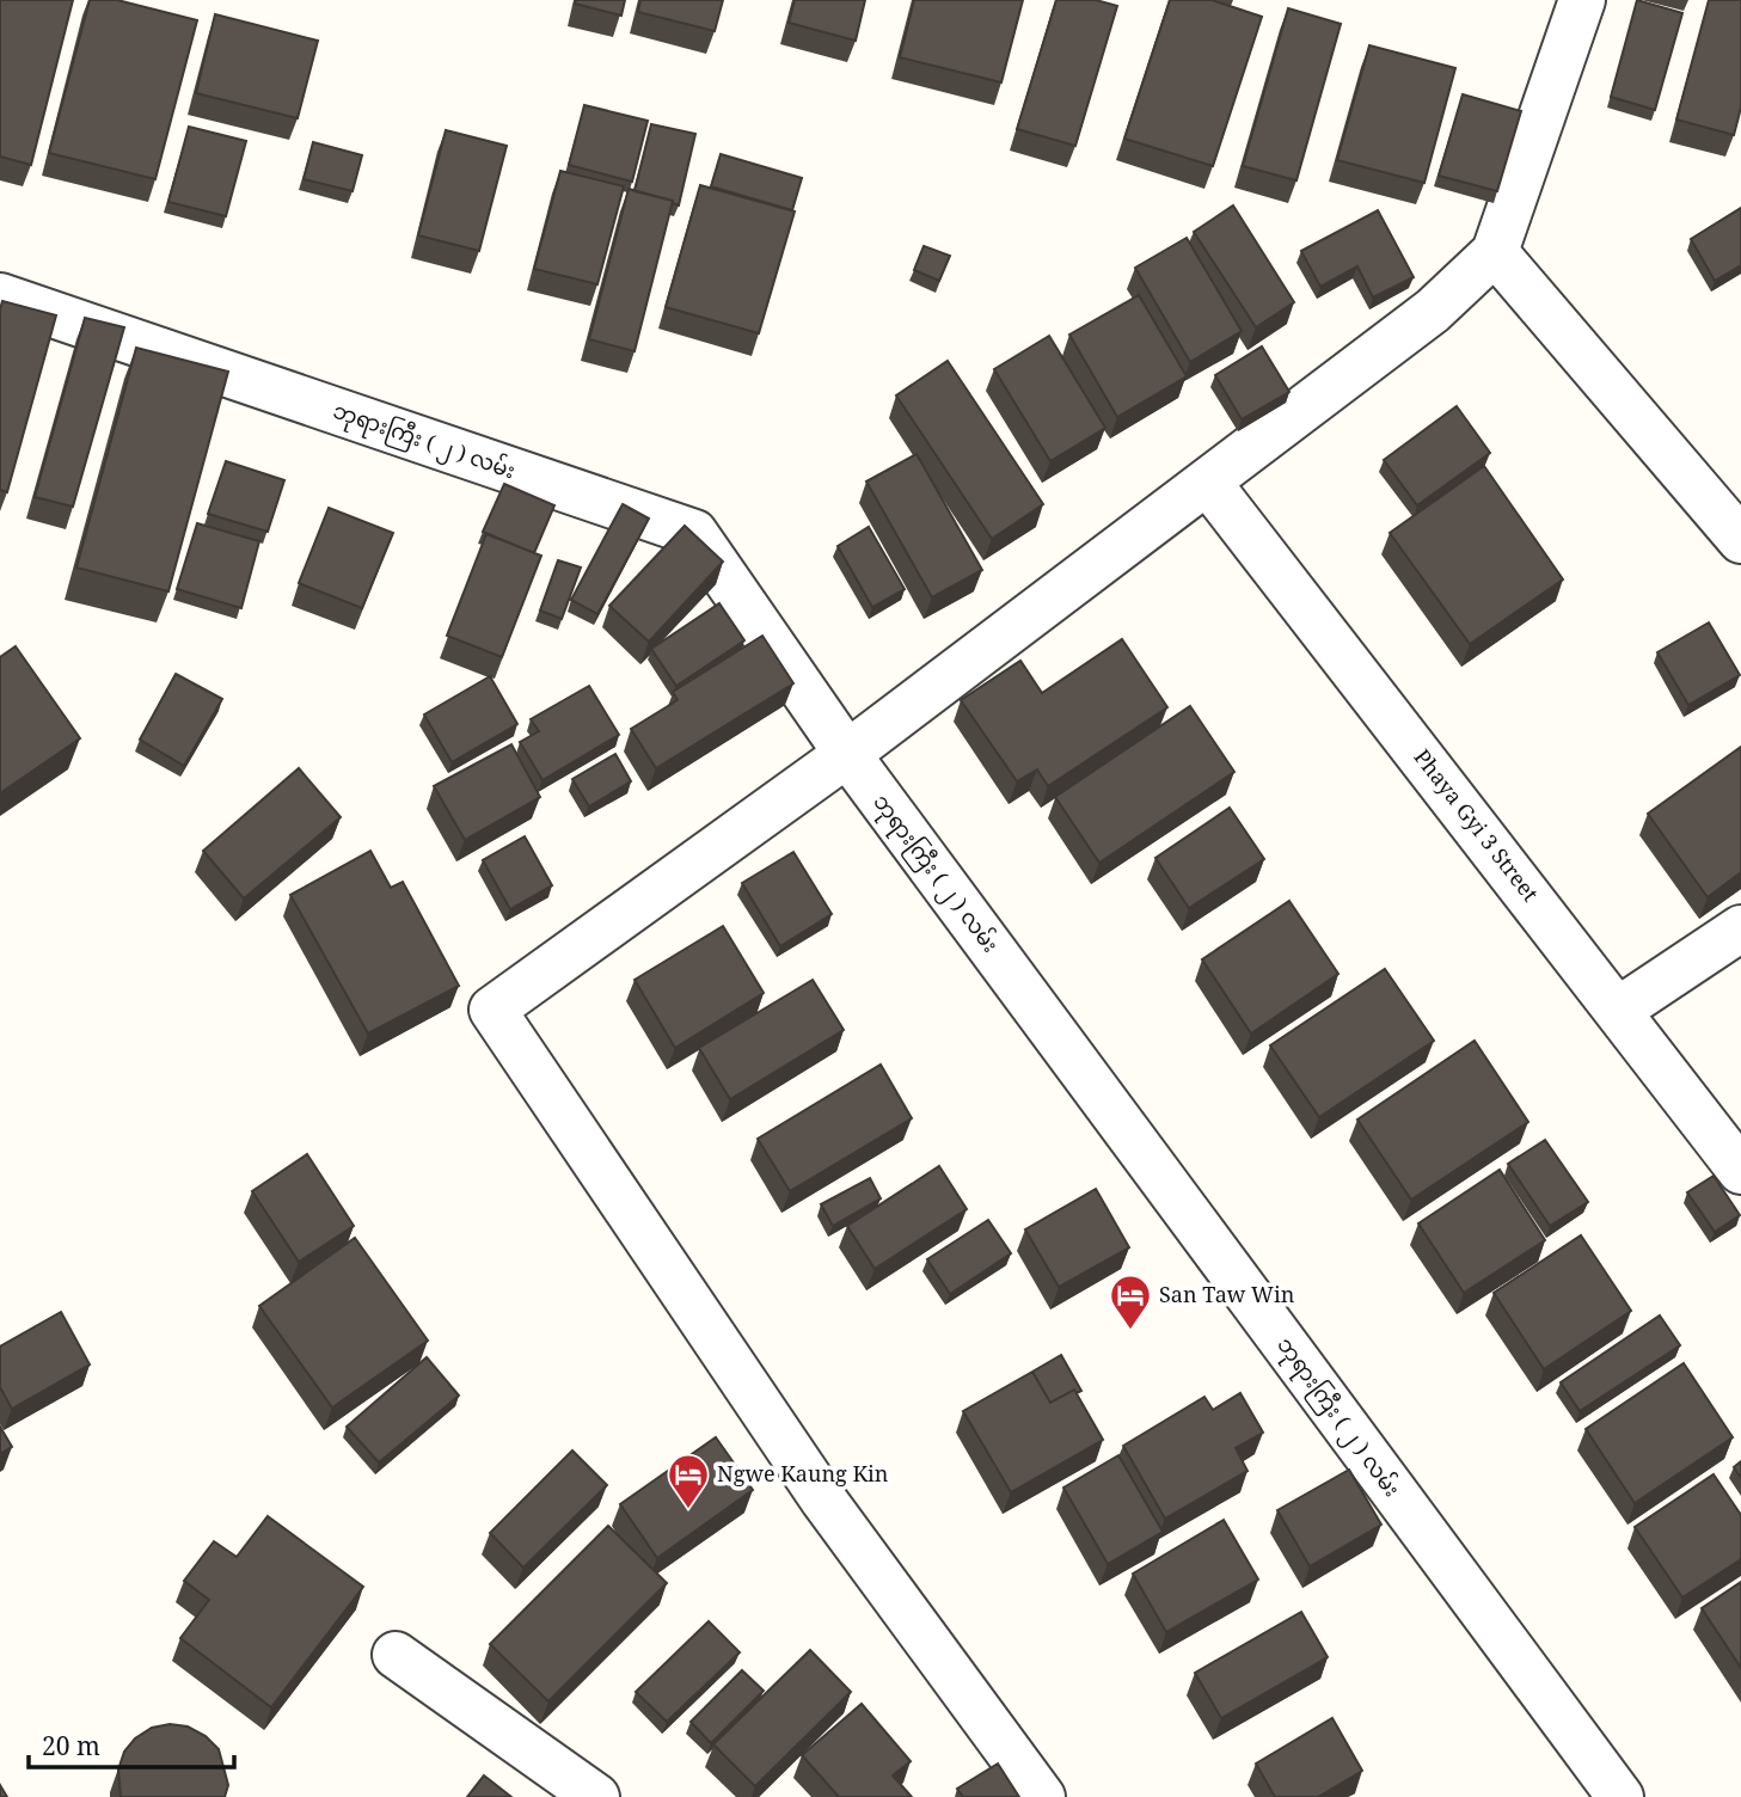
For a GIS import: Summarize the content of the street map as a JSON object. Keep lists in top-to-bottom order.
{
  "streets": {
    "street": ["ဘုရားကြီး ( ၂ ) လမ်း", "Phaya Gyi 3 Street"]
  },
  "places": {
    "hotel": ["San Taw Win", "Ngwe Kaung Kin"]
  },
  "scale_bar": "20 m"
}
